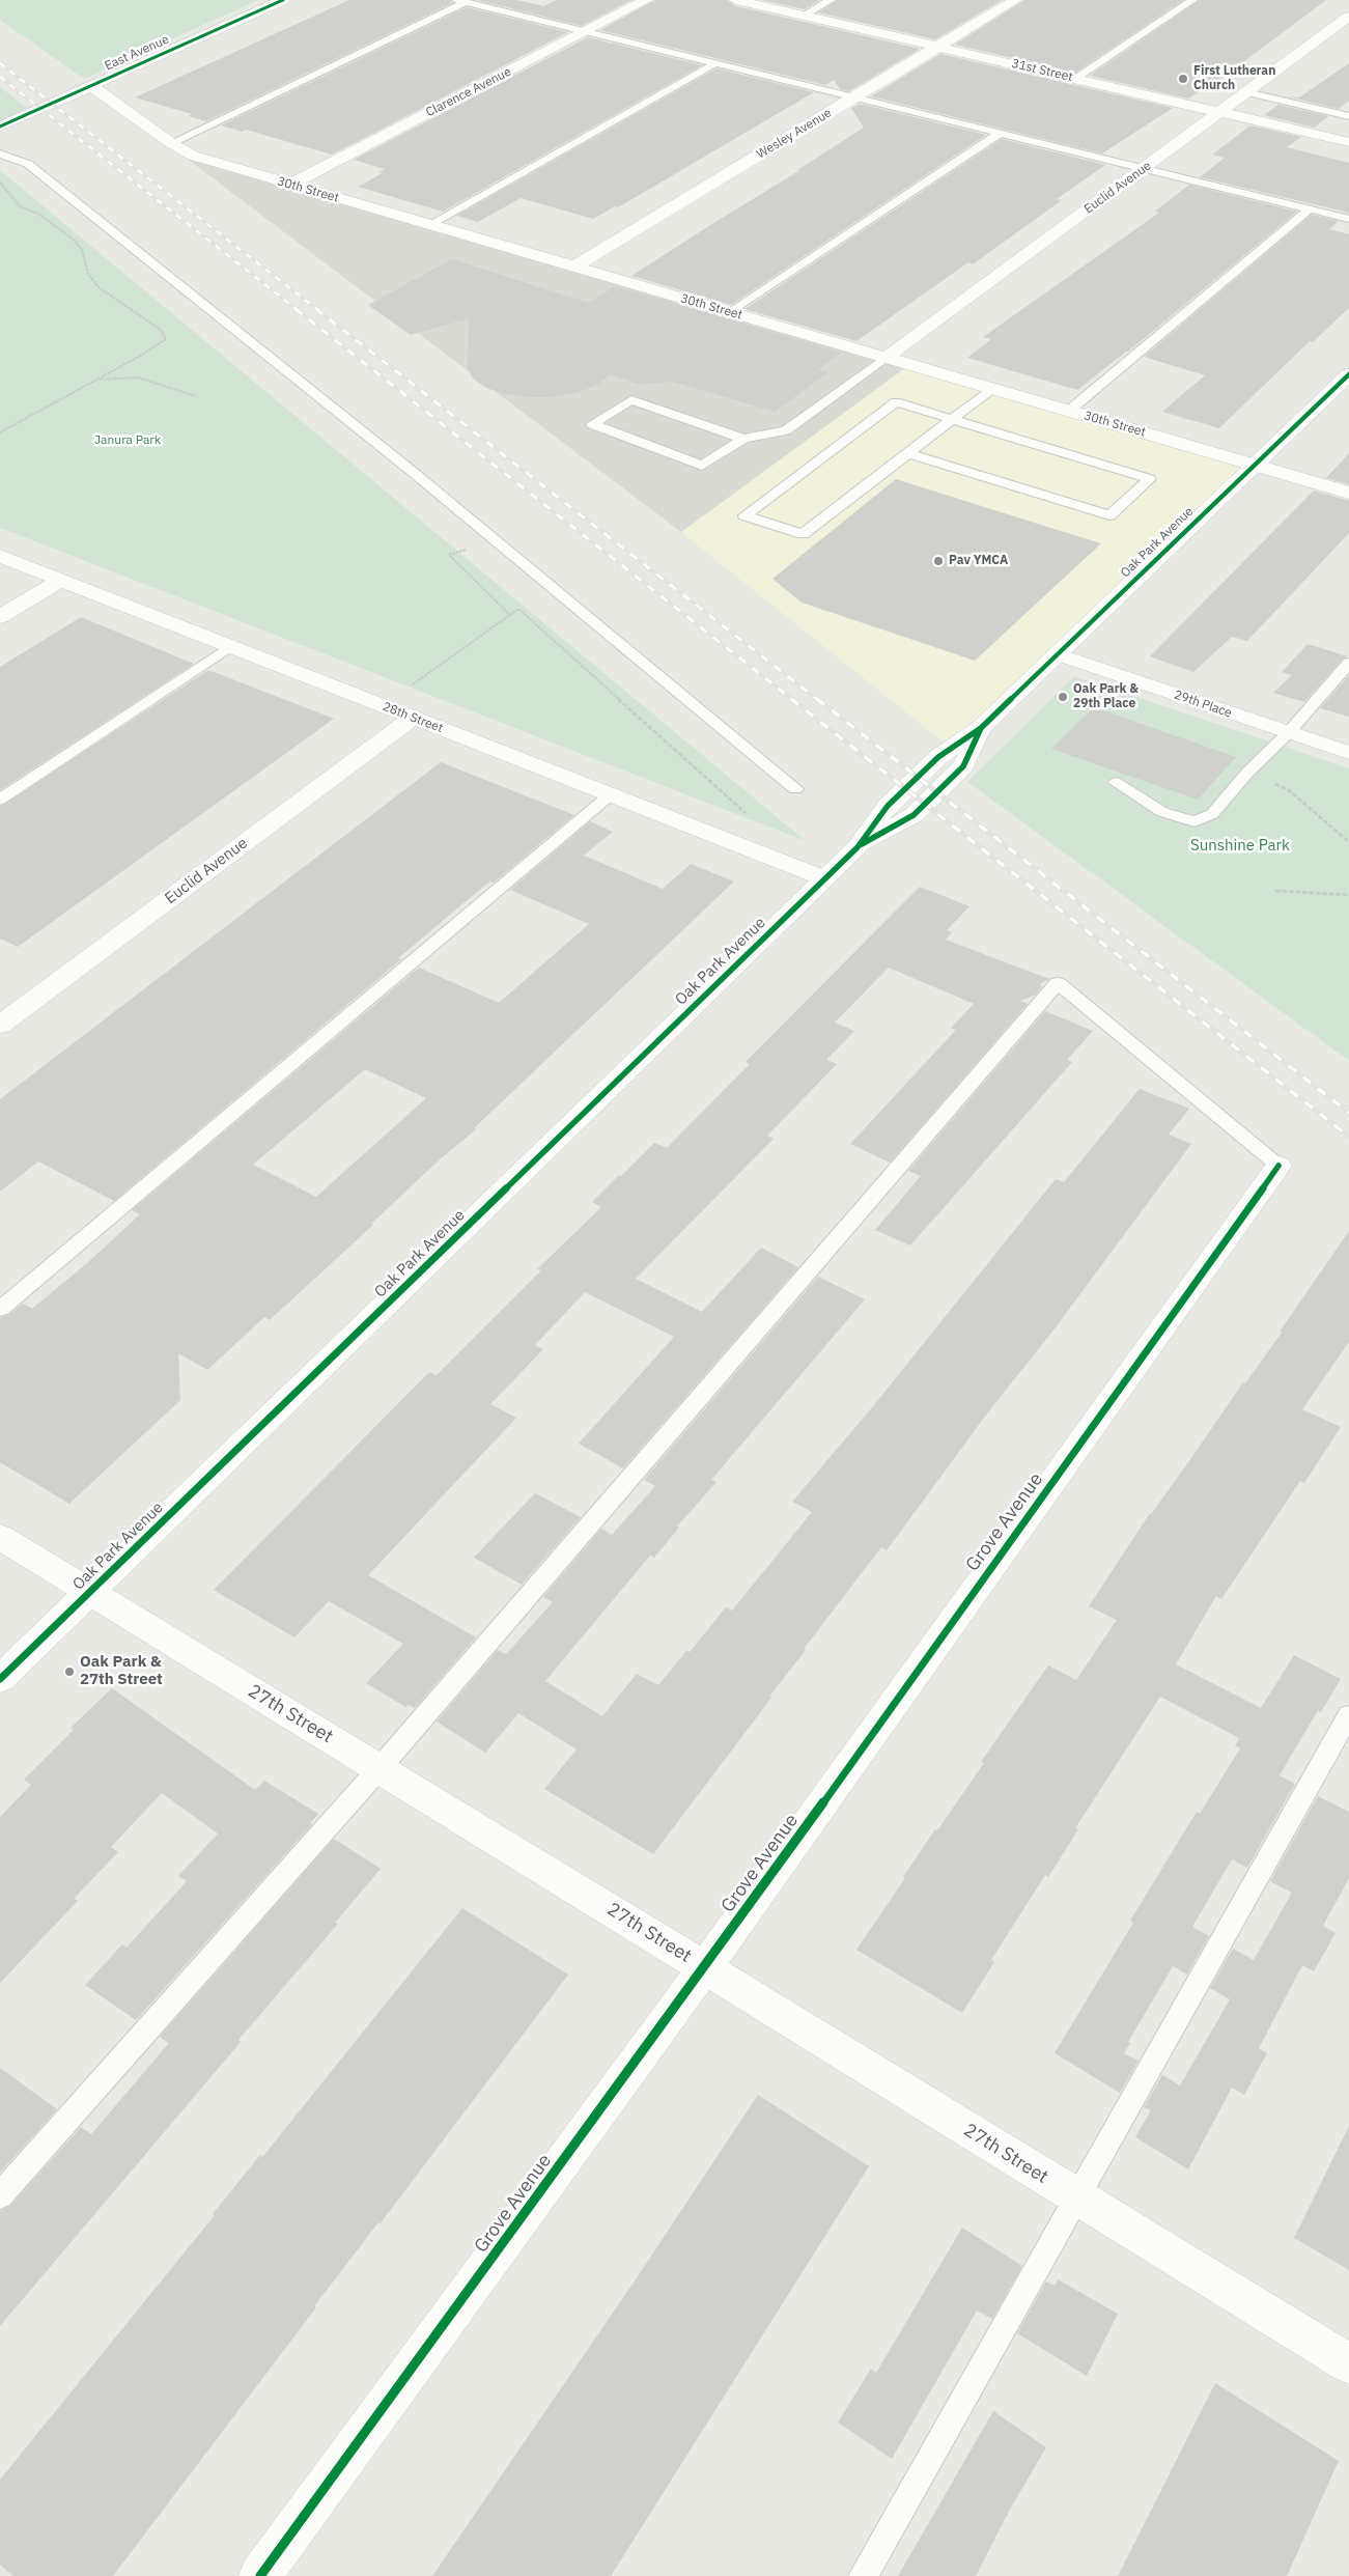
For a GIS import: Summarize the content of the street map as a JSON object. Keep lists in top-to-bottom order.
{
  "streets": {
    "street": [
      "East Avenue",
      "31st Street",
      "Clarence Avenue",
      "Wesley Avenue",
      "Euclid Avenue",
      "30th Street",
      "Oak Park Avenue",
      "29th Place",
      "28th Street",
      "Grove Avenue",
      "27th Street"
    ]
  },
  "crossings": [
    ["East Avenue", "30th Street"],
    ["31st Street", "Wesley Avenue"],
    ["31st Street", "Euclid Avenue"],
    ["Clarence Avenue", "30th Street"],
    ["Wesley Avenue", "30th Street"],
    ["Euclid Avenue", "30th Street"],
    ["Euclid Avenue", "28th Street"],
    ["30th Street", "Oak Park Avenue"],
    ["Oak Park Avenue", "29th Place"],
    ["Oak Park Avenue", "28th Street"],
    ["Oak Park Avenue", "27th Street"],
    ["Grove Avenue", "27th Street"]
  ],
  "parks": ["Janura Park", "Sunshine Park"],
  "places": [
    "First Lutheran Church",
    "Pav YMCA",
    "Oak Park & 29th Place",
    "Oak Park & 27th Street"
  ]
}
